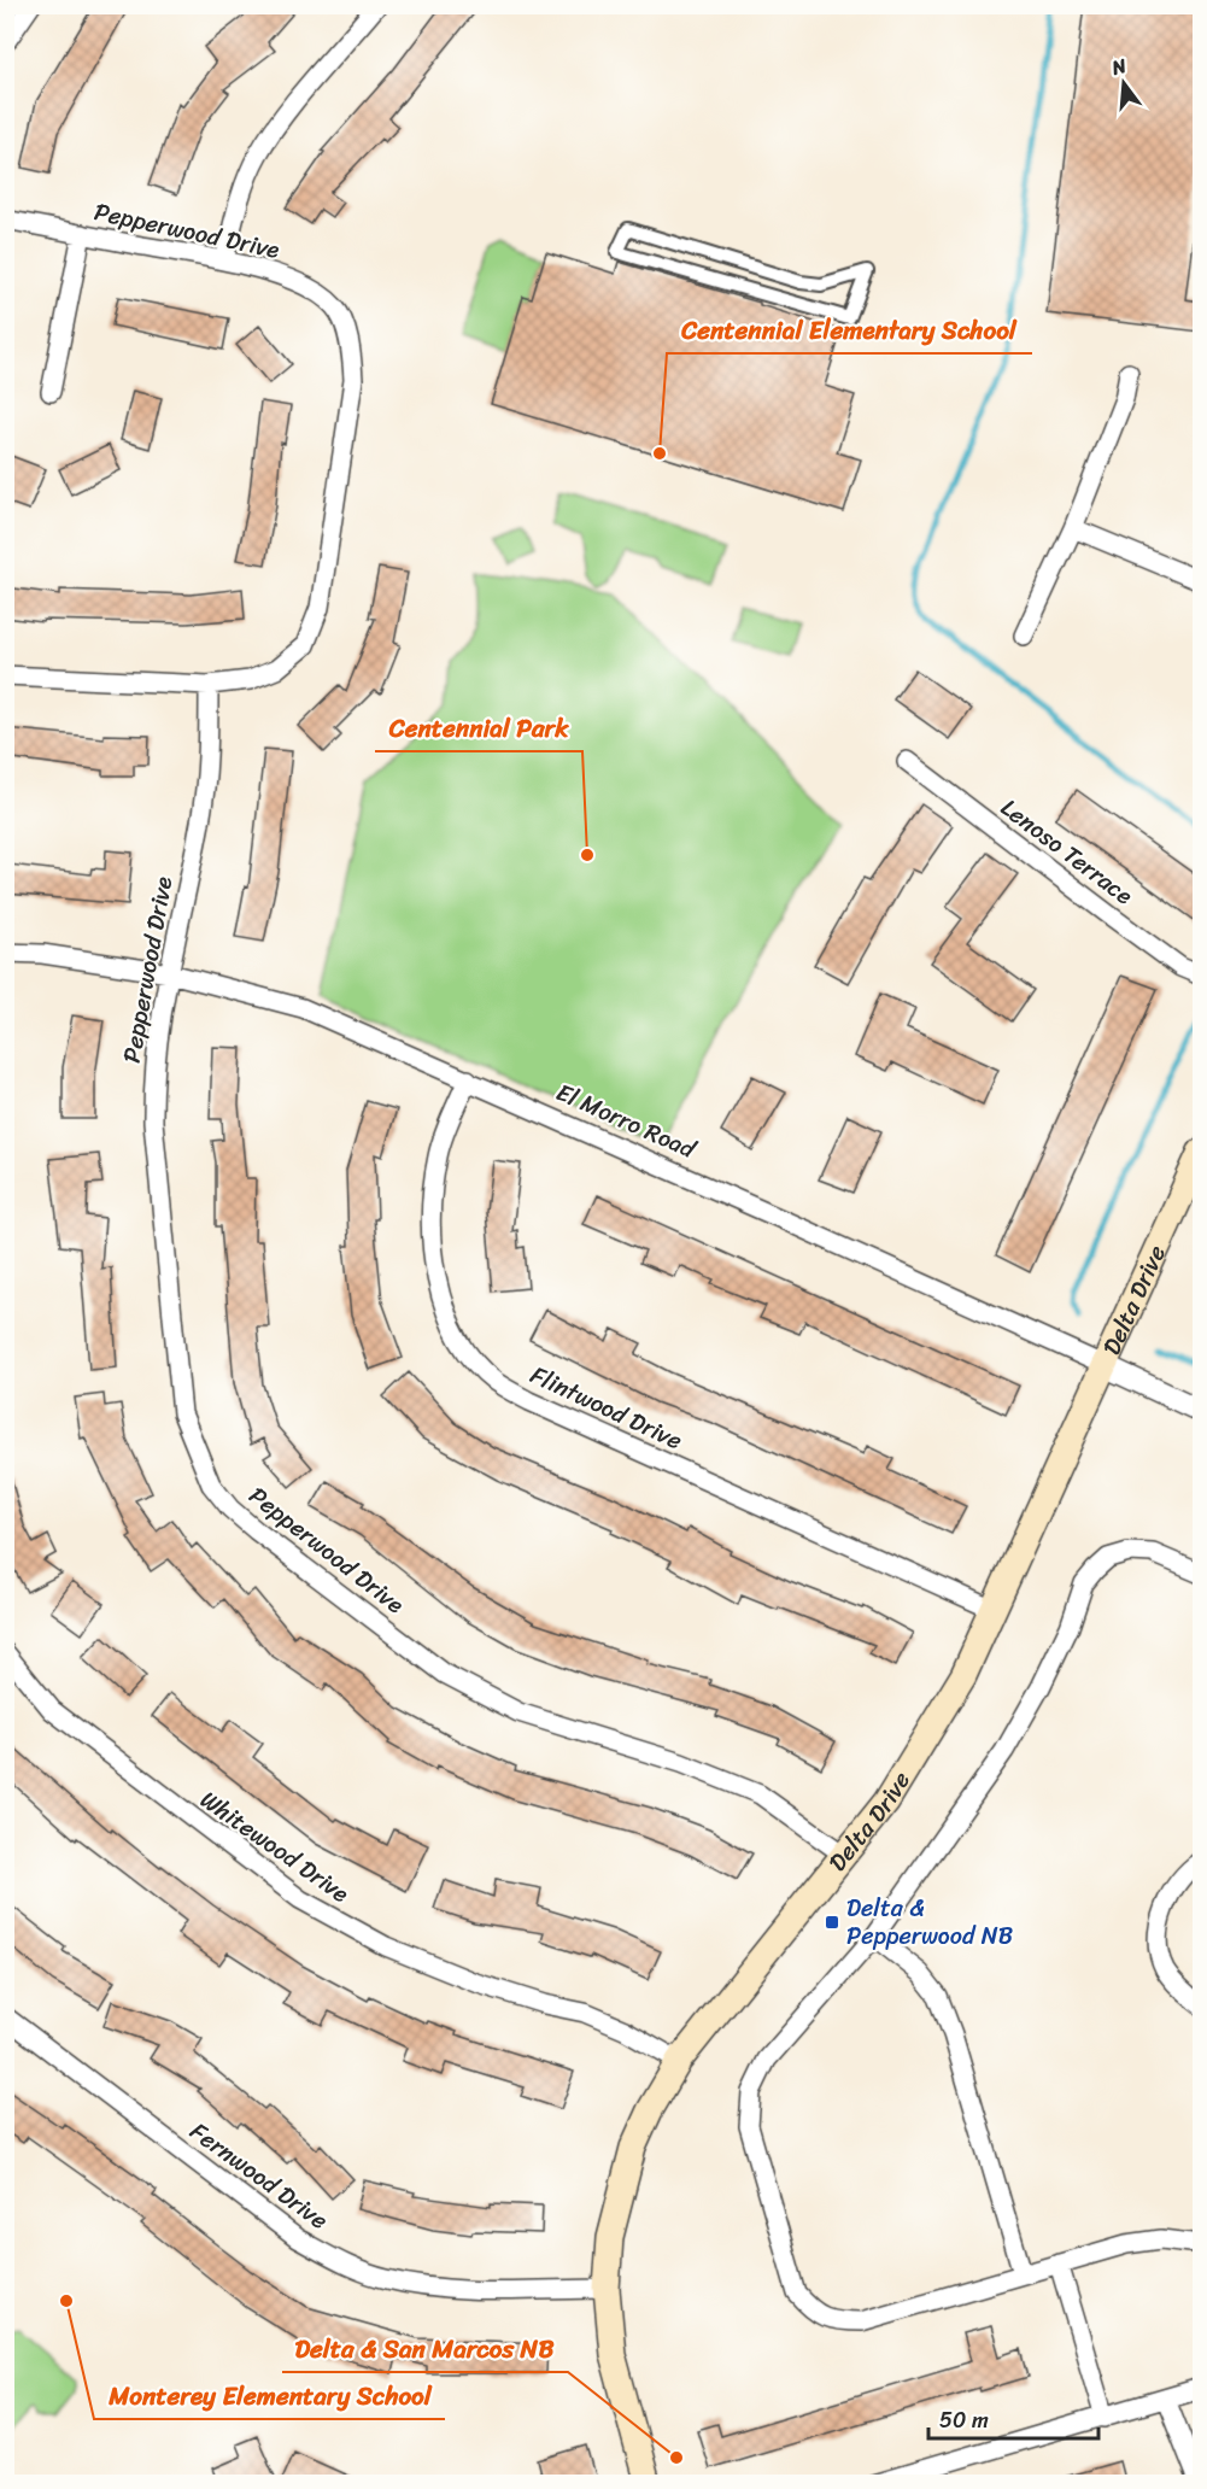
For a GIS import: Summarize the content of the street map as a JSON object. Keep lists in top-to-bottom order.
{
  "streets": {
    "main road": ["Delta Drive"],
    "street": [
      "Pepperwood Drive",
      "Lenoso Terrace",
      "El Morro Road",
      "Flintwood Drive",
      "Whitewood Drive",
      "Fernwood Drive"
    ]
  },
  "crossings": [
    ["Pepperwood Drive", "El Morro Road"],
    ["Pepperwood Drive", "Delta Drive"],
    ["El Morro Road", "Delta Drive"],
    ["El Morro Road", "Flintwood Drive"],
    ["Delta Drive", "Flintwood Drive"],
    ["Delta Drive", "Whitewood Drive"],
    ["Delta Drive", "Fernwood Drive"]
  ],
  "places": {
    "other": [
      "Centennial Elementary School",
      "Centennial Park",
      "Monterey Elementary School",
      "Delta & San Marcos NB"
    ],
    "transit": ["Delta & Pepperwood NB"]
  },
  "scale_bar": "50 m",
  "north": "top"
}
